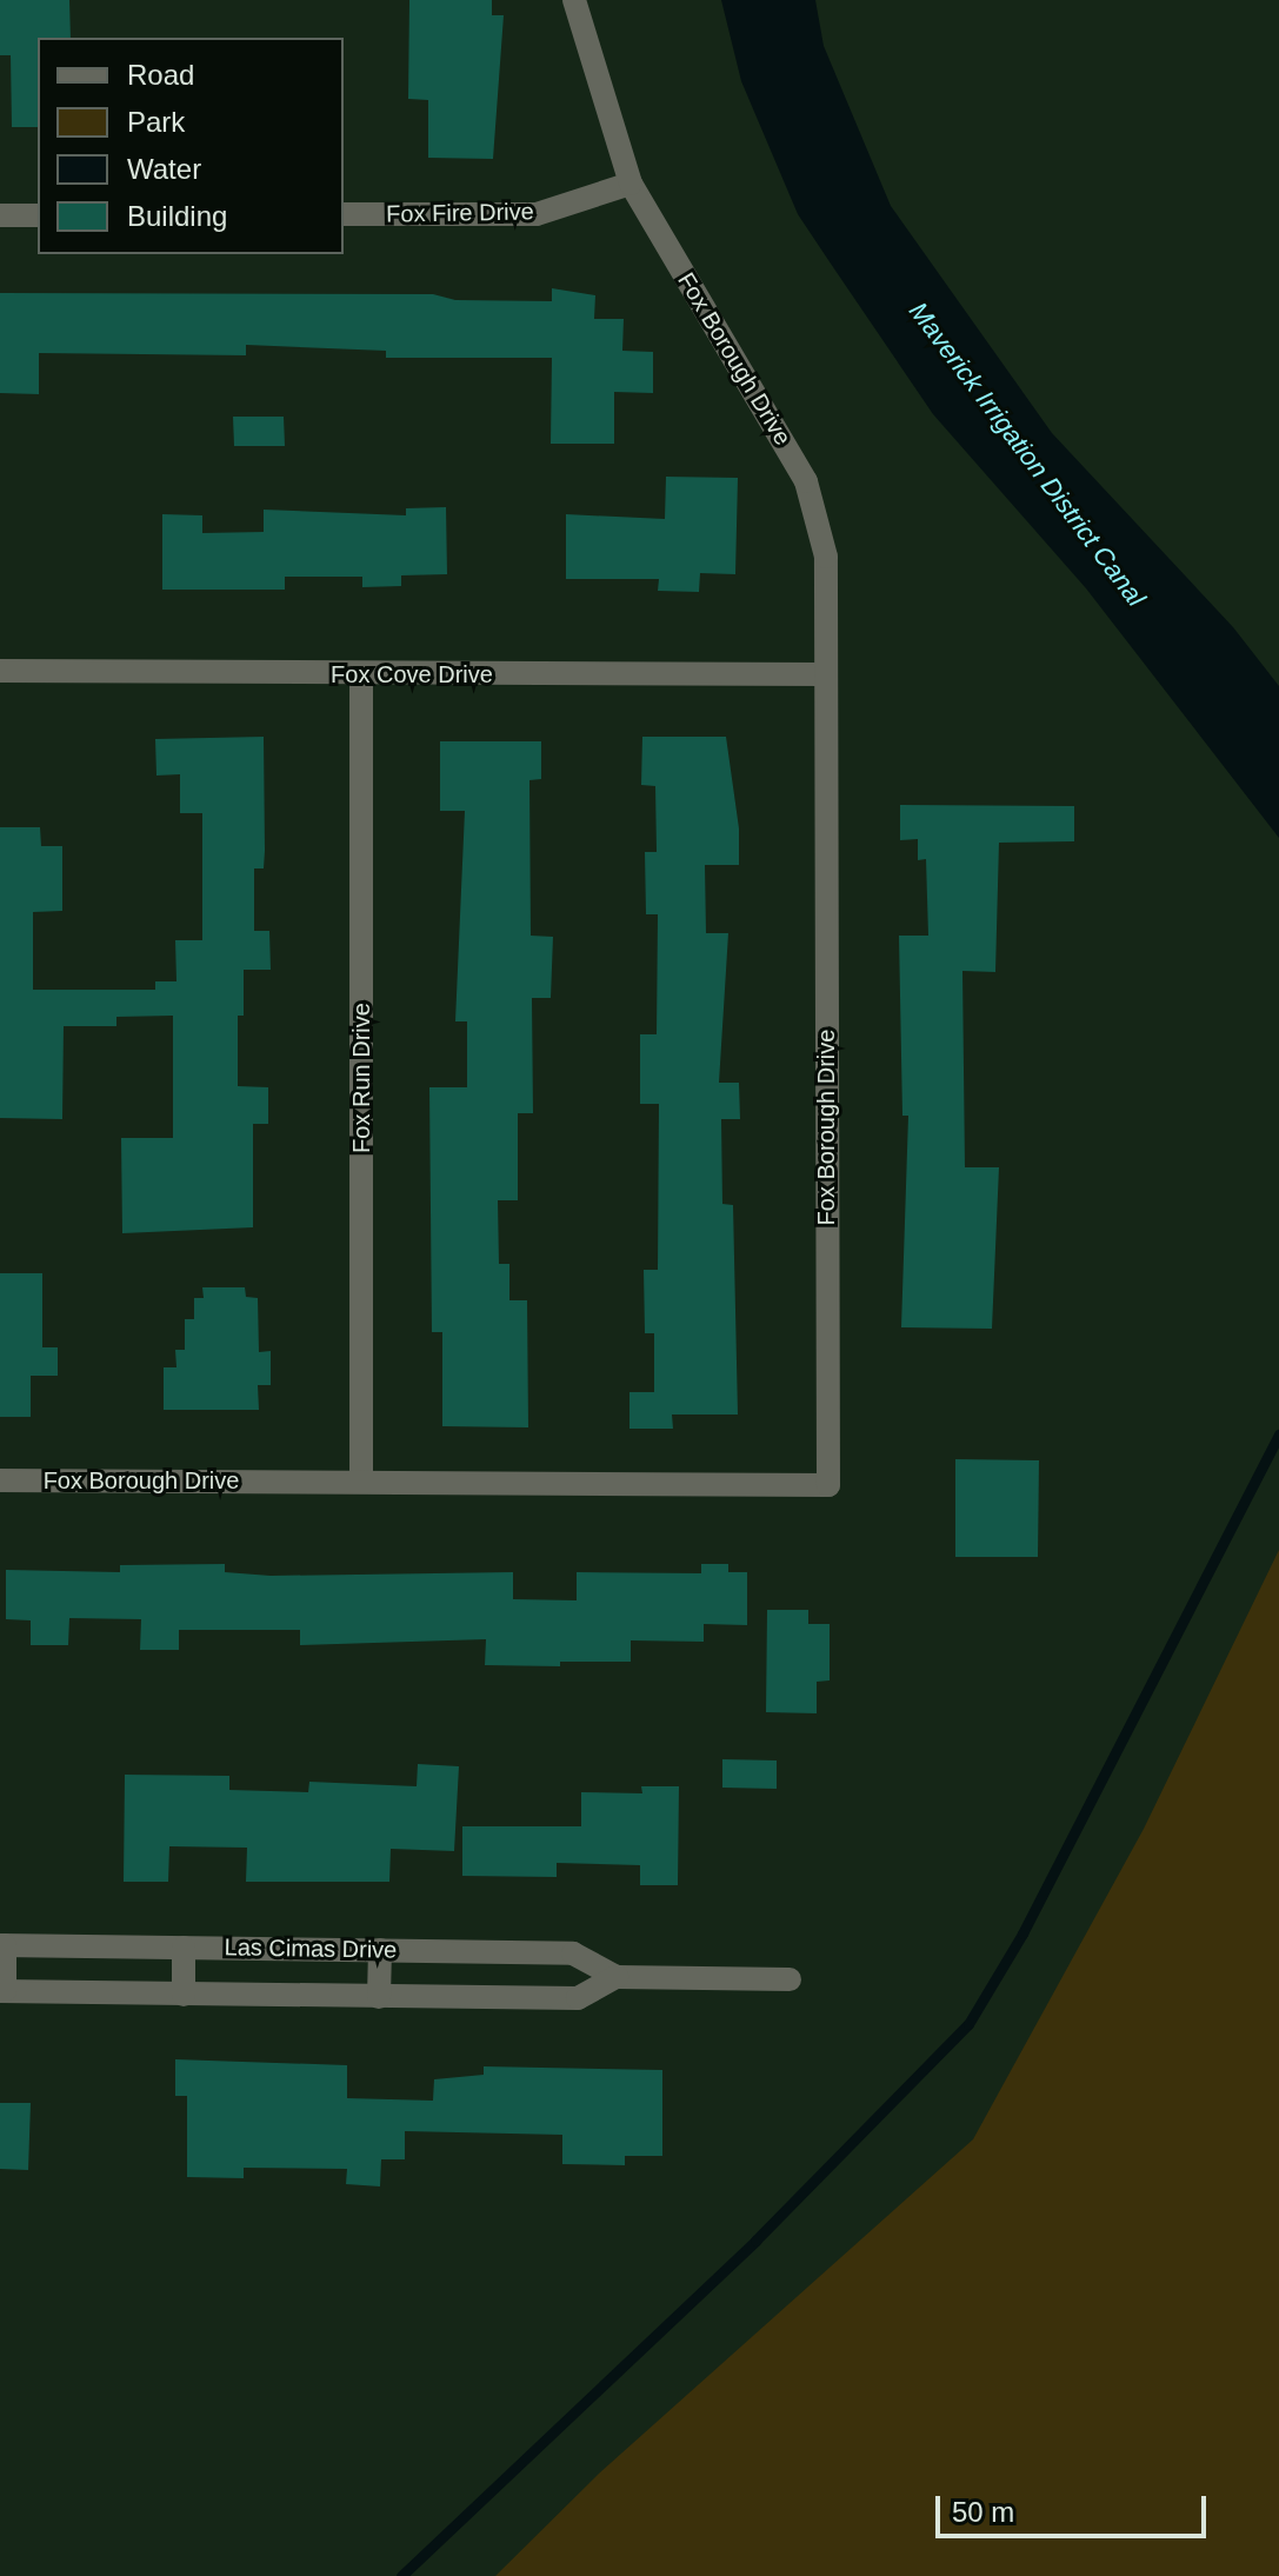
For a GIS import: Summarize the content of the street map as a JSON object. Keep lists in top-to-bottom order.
{
  "streets": {
    "street": [
      "Fox Fire Drive",
      "Fox Borough Drive",
      "Fox Cove Drive",
      "Fox Run Drive",
      "Las Cimas Drive"
    ]
  },
  "crossings": [
    ["Fox Fire Drive", "Fox Borough Drive"],
    ["Fox Borough Drive", "Fox Cove Drive"],
    ["Fox Borough Drive", "Fox Run Drive"],
    ["Fox Cove Drive", "Fox Run Drive"]
  ],
  "water": ["Maverick Irrigation District Canal"],
  "legend": [
    "Road",
    "Park",
    "Water",
    "Building"
  ],
  "scale_bar": "50 m"
}
